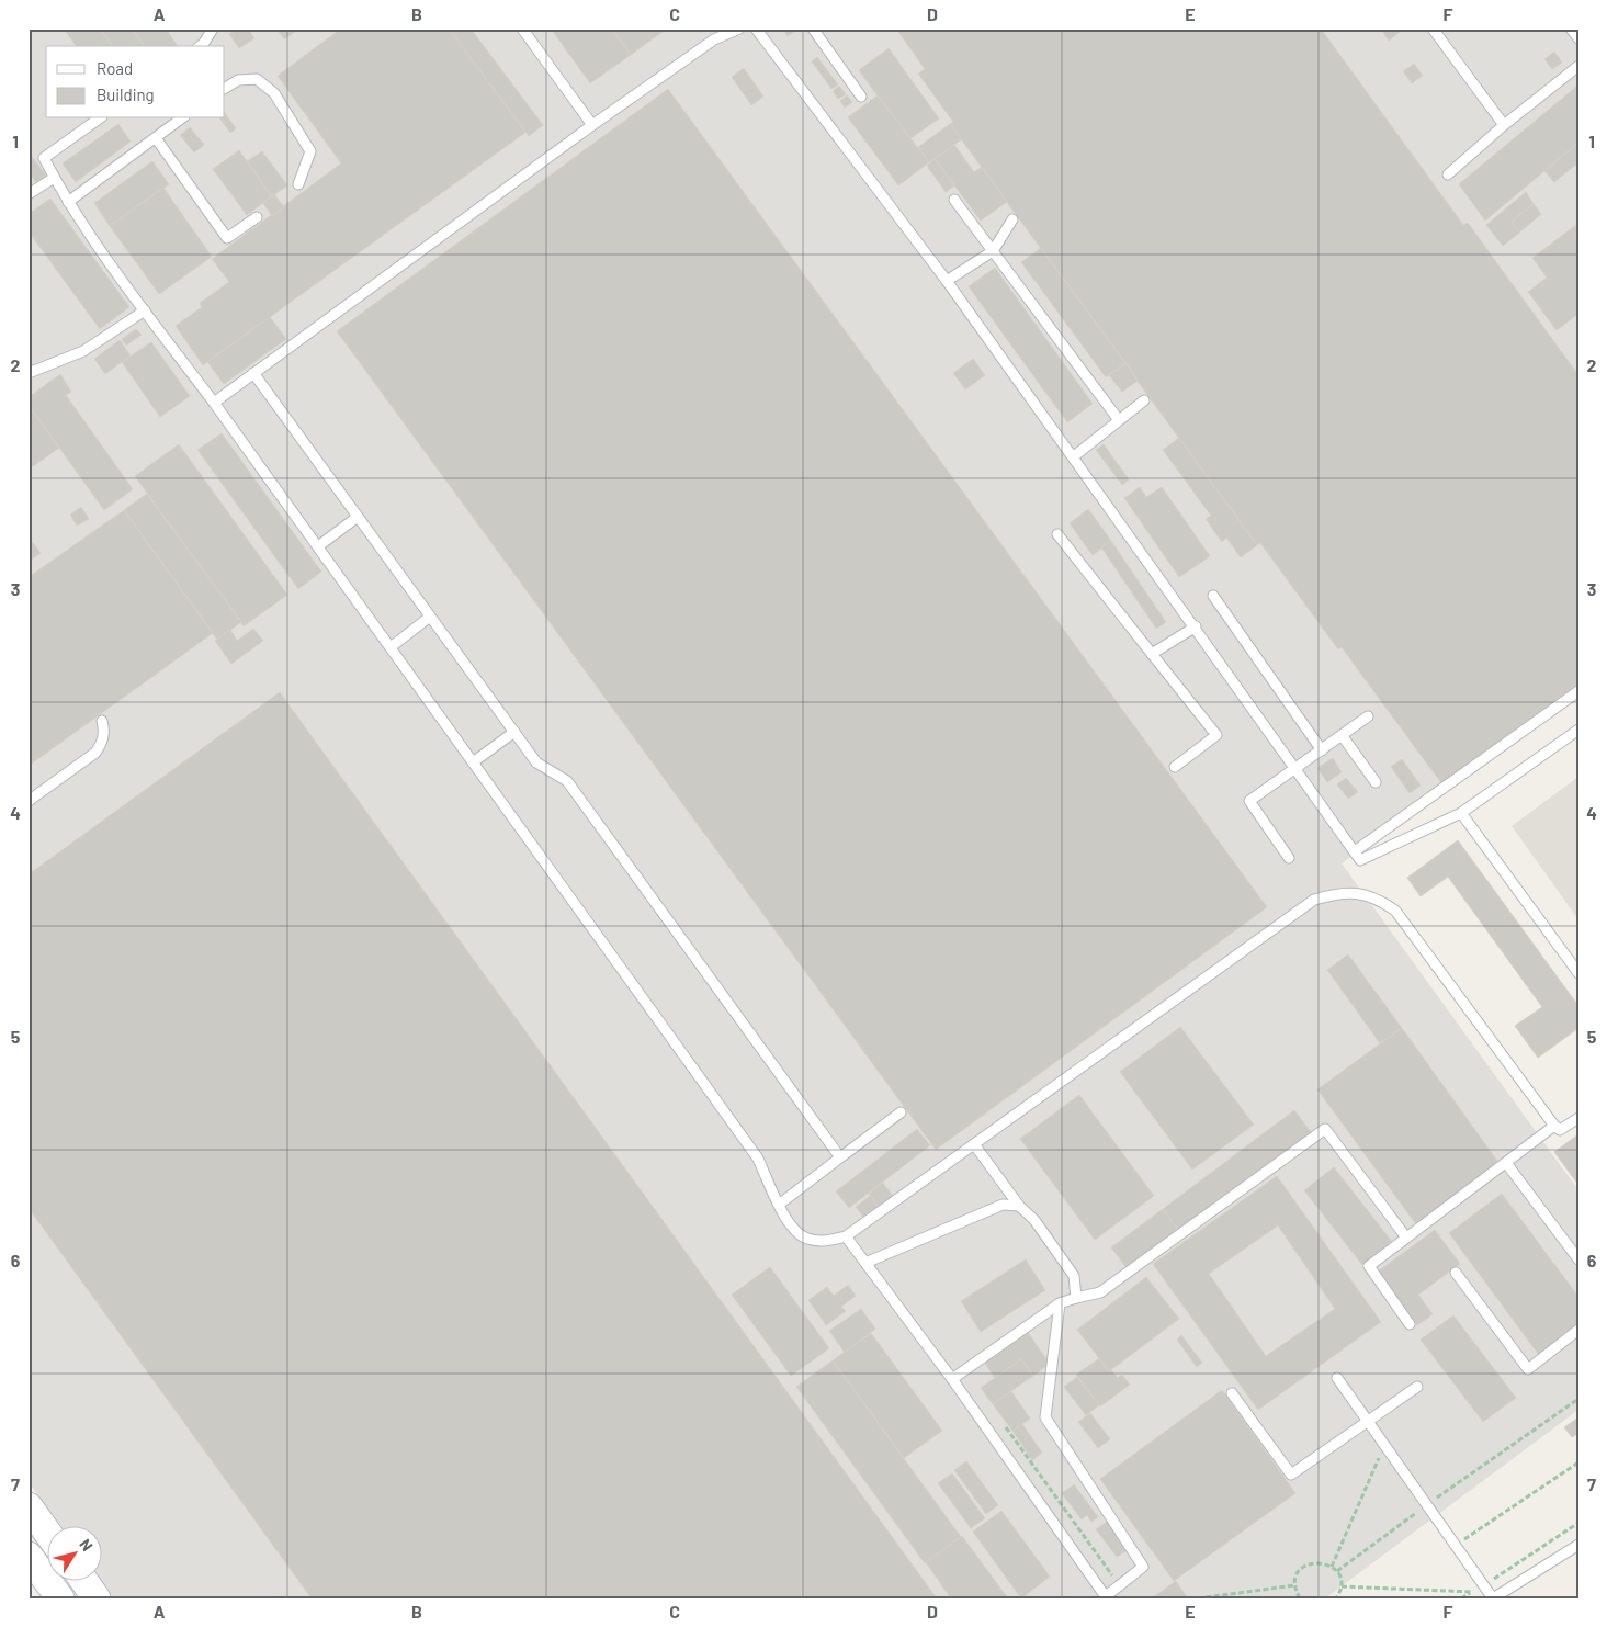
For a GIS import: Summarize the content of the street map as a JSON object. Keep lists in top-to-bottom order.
{
  "legend": ["Road", "Building"],
  "north": "top right",
  "grid": {
    "columns": [
      "A",
      "B",
      "C",
      "D",
      "E",
      "F"
    ],
    "rows": [
      "1",
      "2",
      "3",
      "4",
      "5",
      "6",
      "7"
    ]
  }
}
